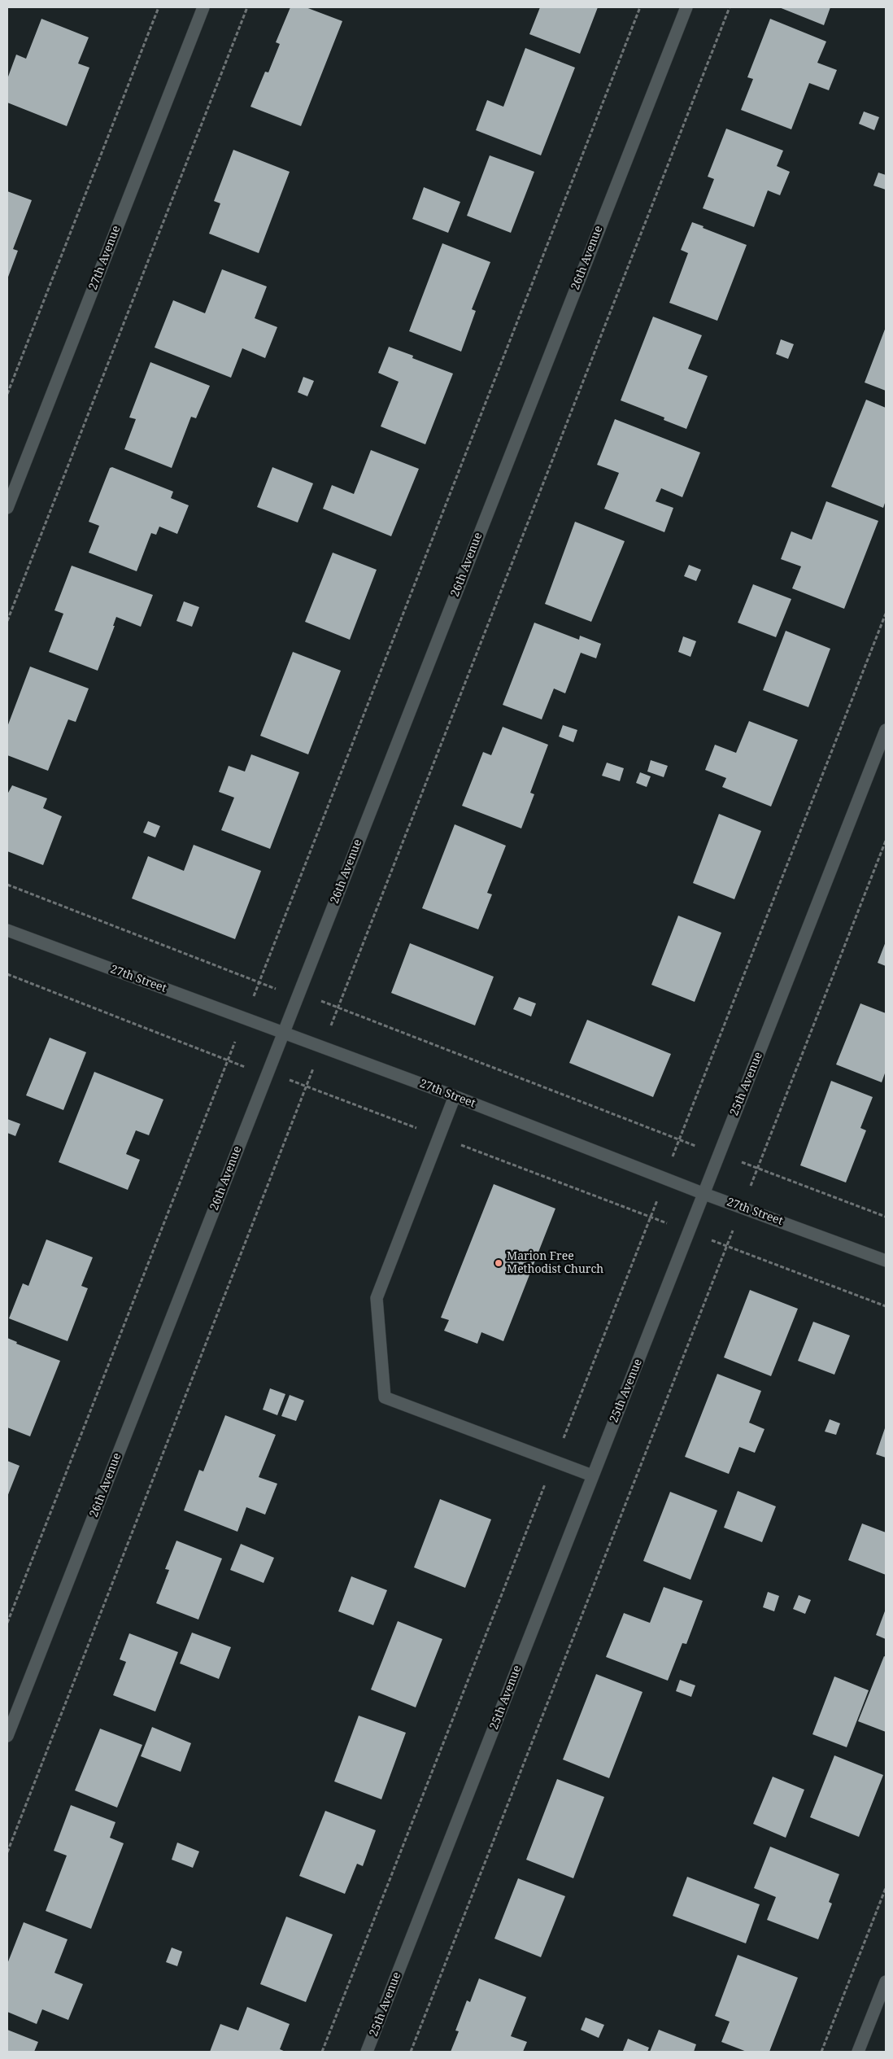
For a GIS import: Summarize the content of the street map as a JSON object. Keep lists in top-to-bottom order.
{
  "streets": {
    "street": [
      "27th Avenue",
      "26th Avenue",
      "27th Street",
      "25th Avenue"
    ]
  },
  "crossings": [
    ["26th Avenue", "27th Street"],
    ["27th Street", "25th Avenue"]
  ],
  "places": ["Marion Free Methodist Church"]
}
